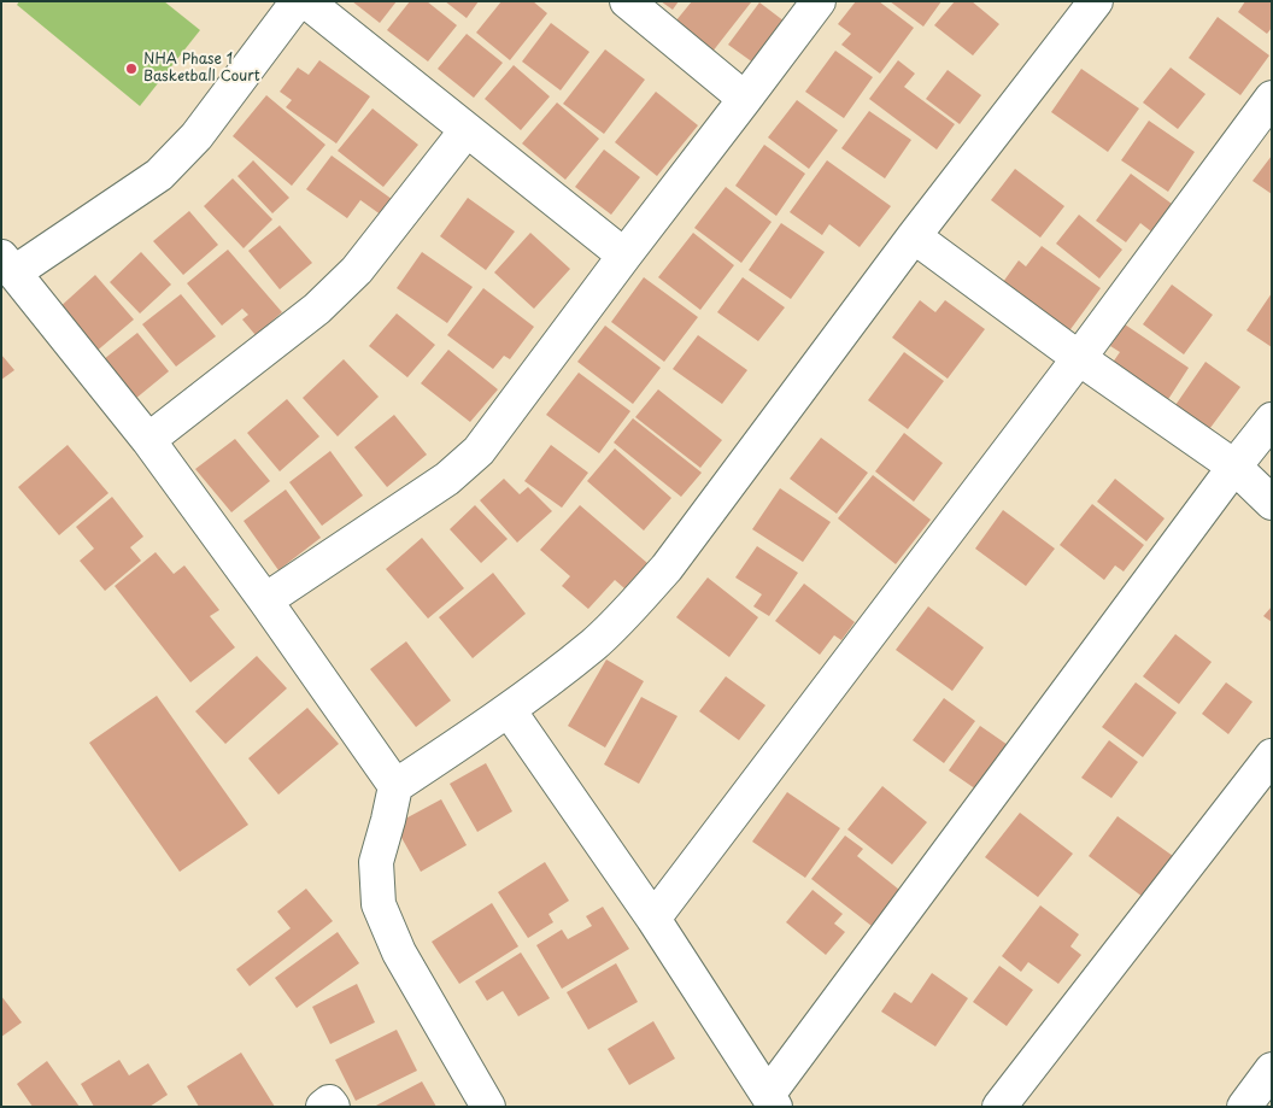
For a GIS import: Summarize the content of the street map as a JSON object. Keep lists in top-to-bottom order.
{
  "places": ["NHA Phase 1 Basketball Court"]
}
